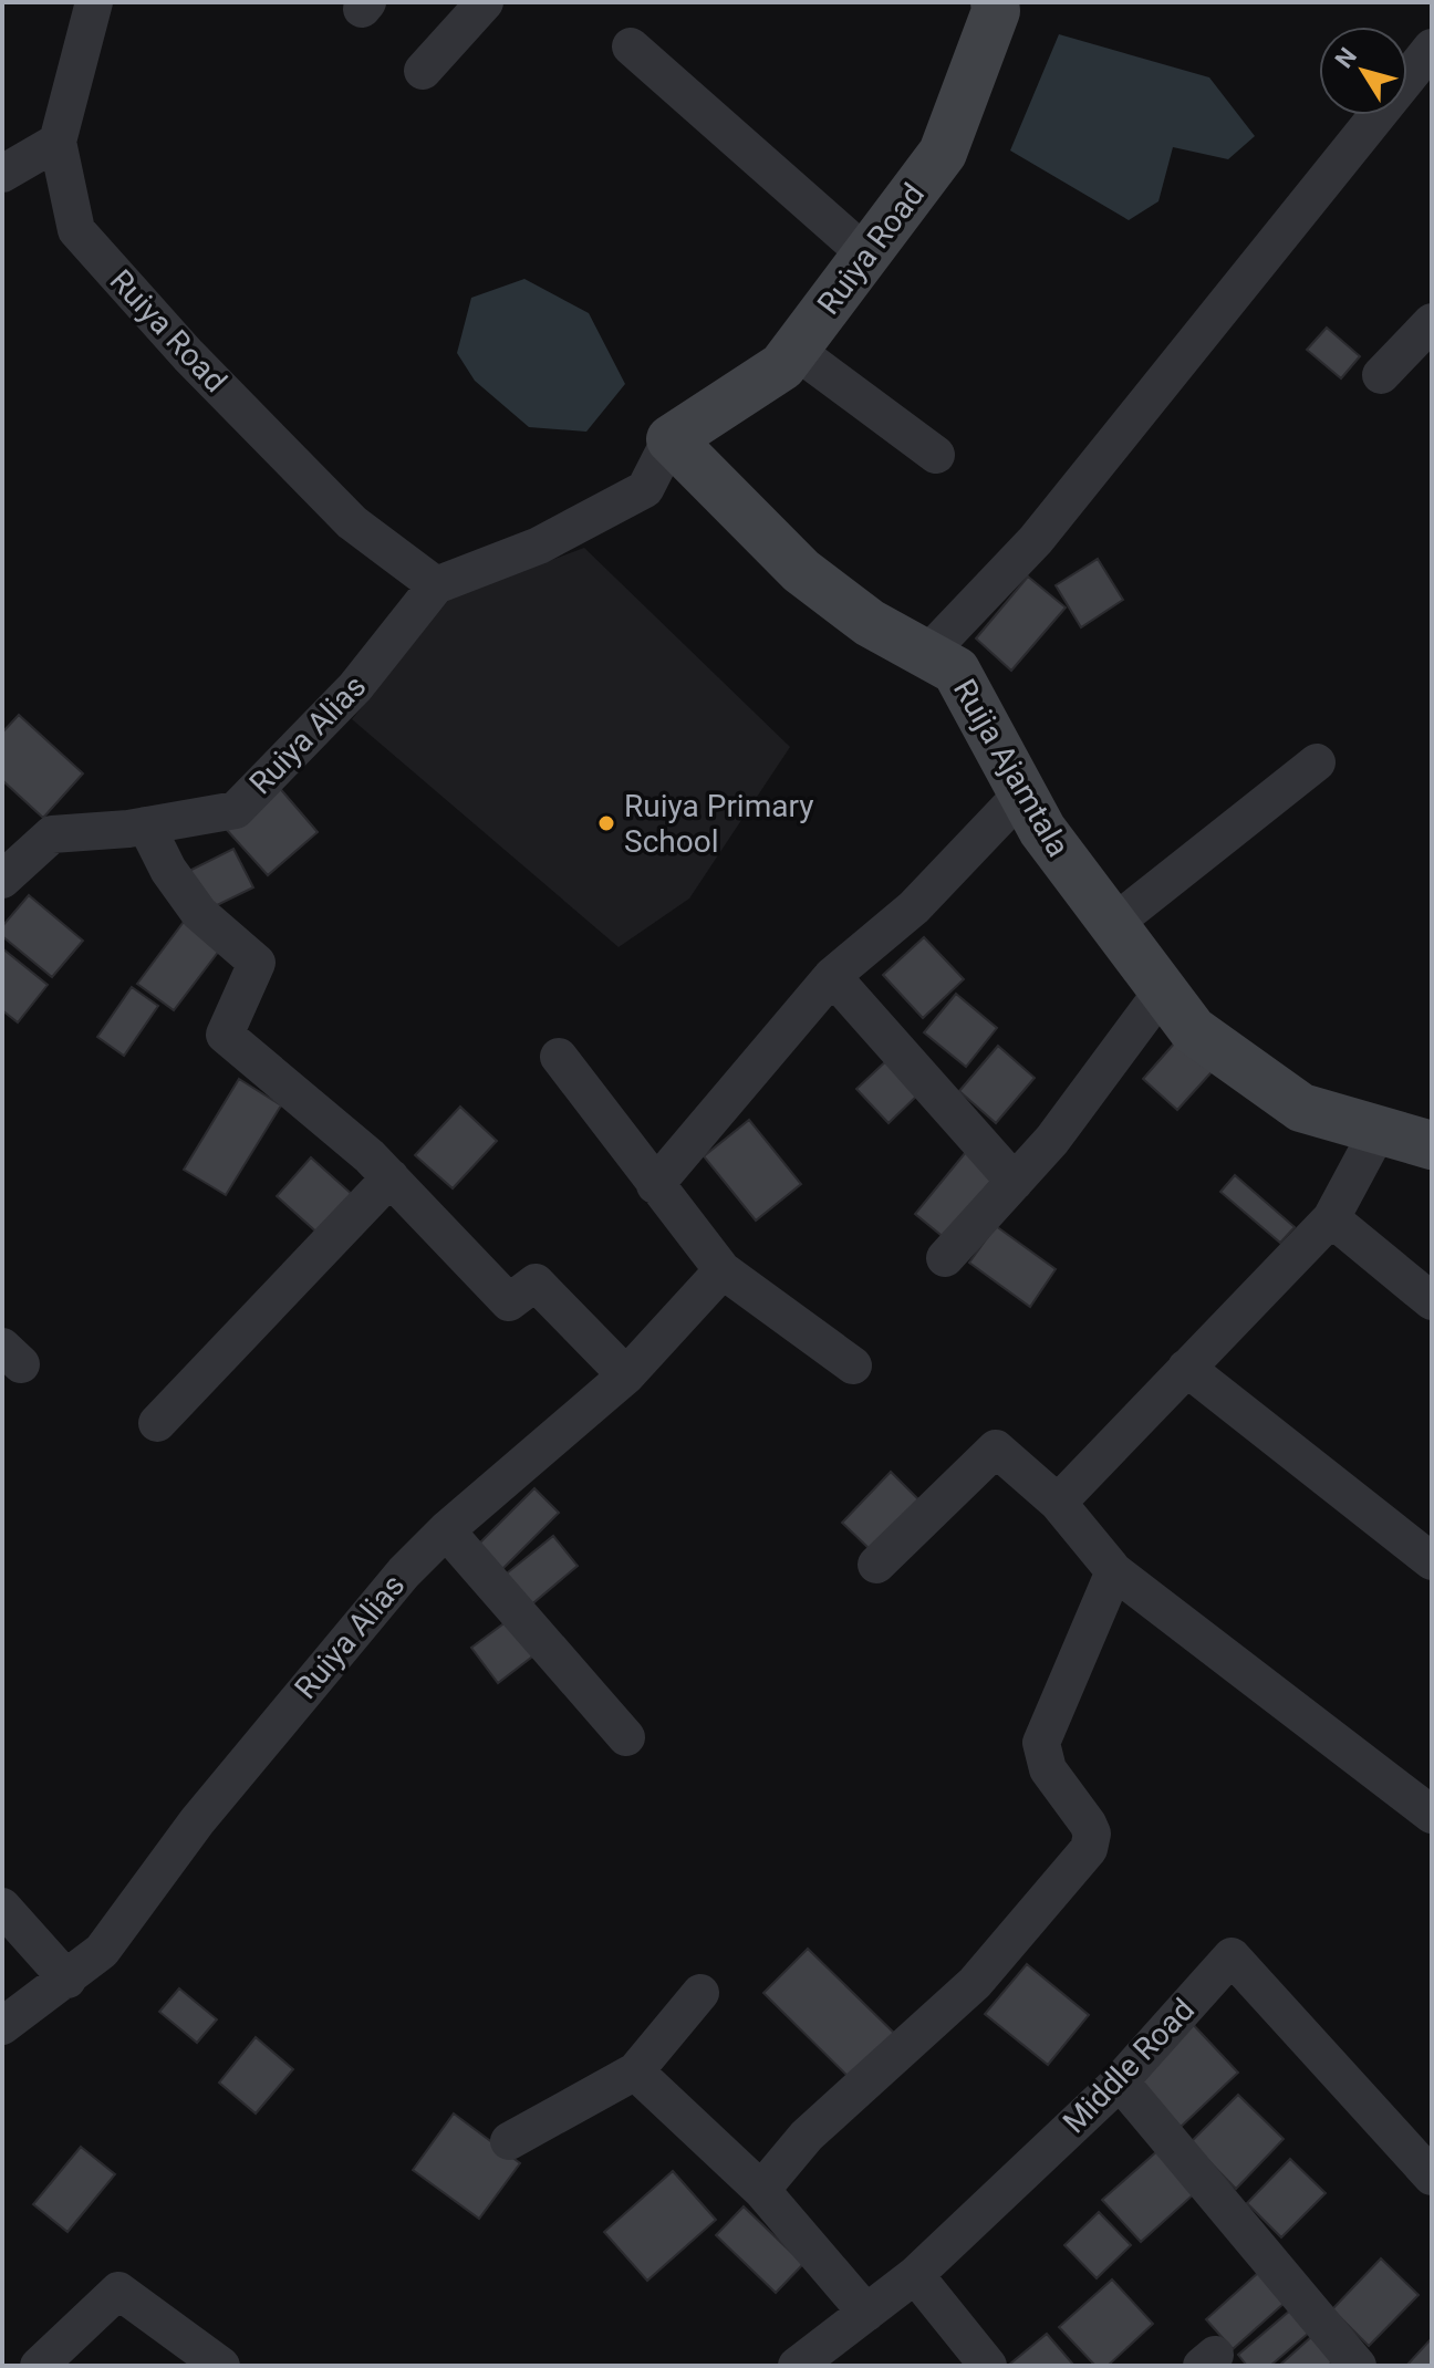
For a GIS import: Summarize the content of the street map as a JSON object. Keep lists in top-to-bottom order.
{
  "streets": {
    "street": [
      "Ruiya Road",
      "Ruiya Alias",
      "Ruija Ajamtala",
      "Middle Road"
    ]
  },
  "crossings": [
    ["Ruiya Road", "Ruiya Alias"],
    ["Ruiya Road", "Ruija Ajamtala"]
  ],
  "places": ["Ruiya Primary School"],
  "north": "top left"
}
